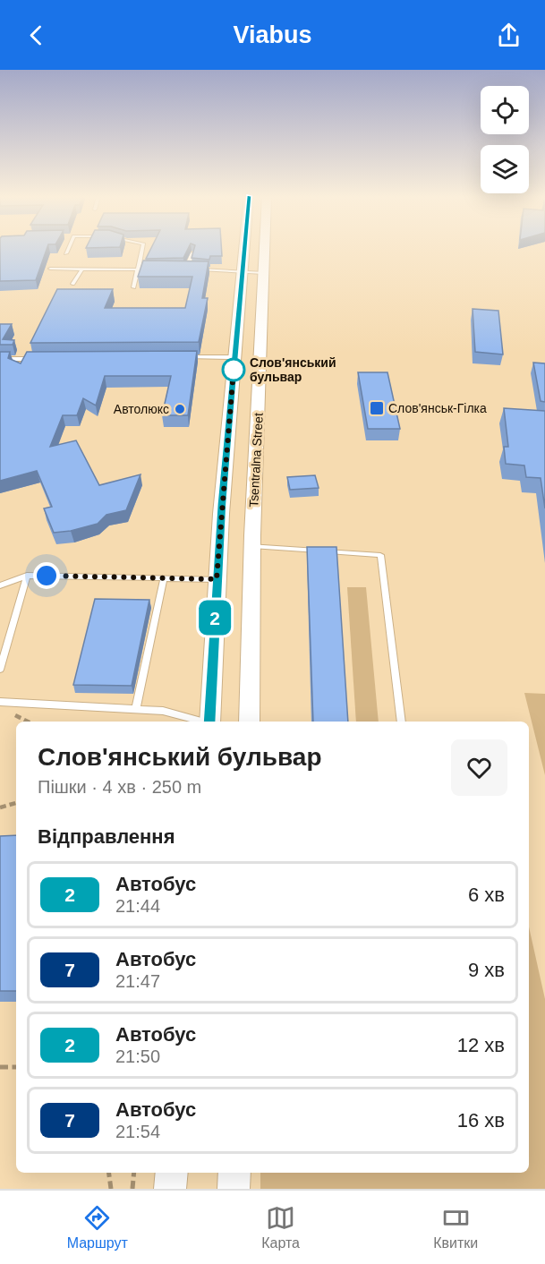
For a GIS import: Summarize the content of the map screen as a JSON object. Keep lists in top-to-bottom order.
{
  "streets": {
    "street": ["Tsentralna Street"]
  },
  "places": {
    "other": ["Слов'янський бульвар", "Автолюкс"],
    "transit": ["Слов'янськ-Гілка"]
  },
  "lines": ["bus line 2"],
  "page": {
    "header": "Viabus",
    "on_map": "2",
    "heading": [
      ["Слов'янський бульвар", "Пішки · 4 хв · 250 m"],
      "Відправлення"
    ],
    "list": [
      {
        "mark": "2",
        "name": "Автобус",
        "note": "21:44",
        "value": "6 хв"
      },
      {
        "mark": "7",
        "name": "Автобус",
        "note": "21:47",
        "value": "9 хв"
      },
      {
        "mark": "2",
        "name": "Автобус",
        "note": "21:50",
        "value": "12 хв"
      },
      {
        "mark": "7",
        "name": "Автобус",
        "note": "21:54",
        "value": "16 хв"
      }
    ],
    "tabs": ["Маршрут", "Карта", "Квитки"]
  }
}
